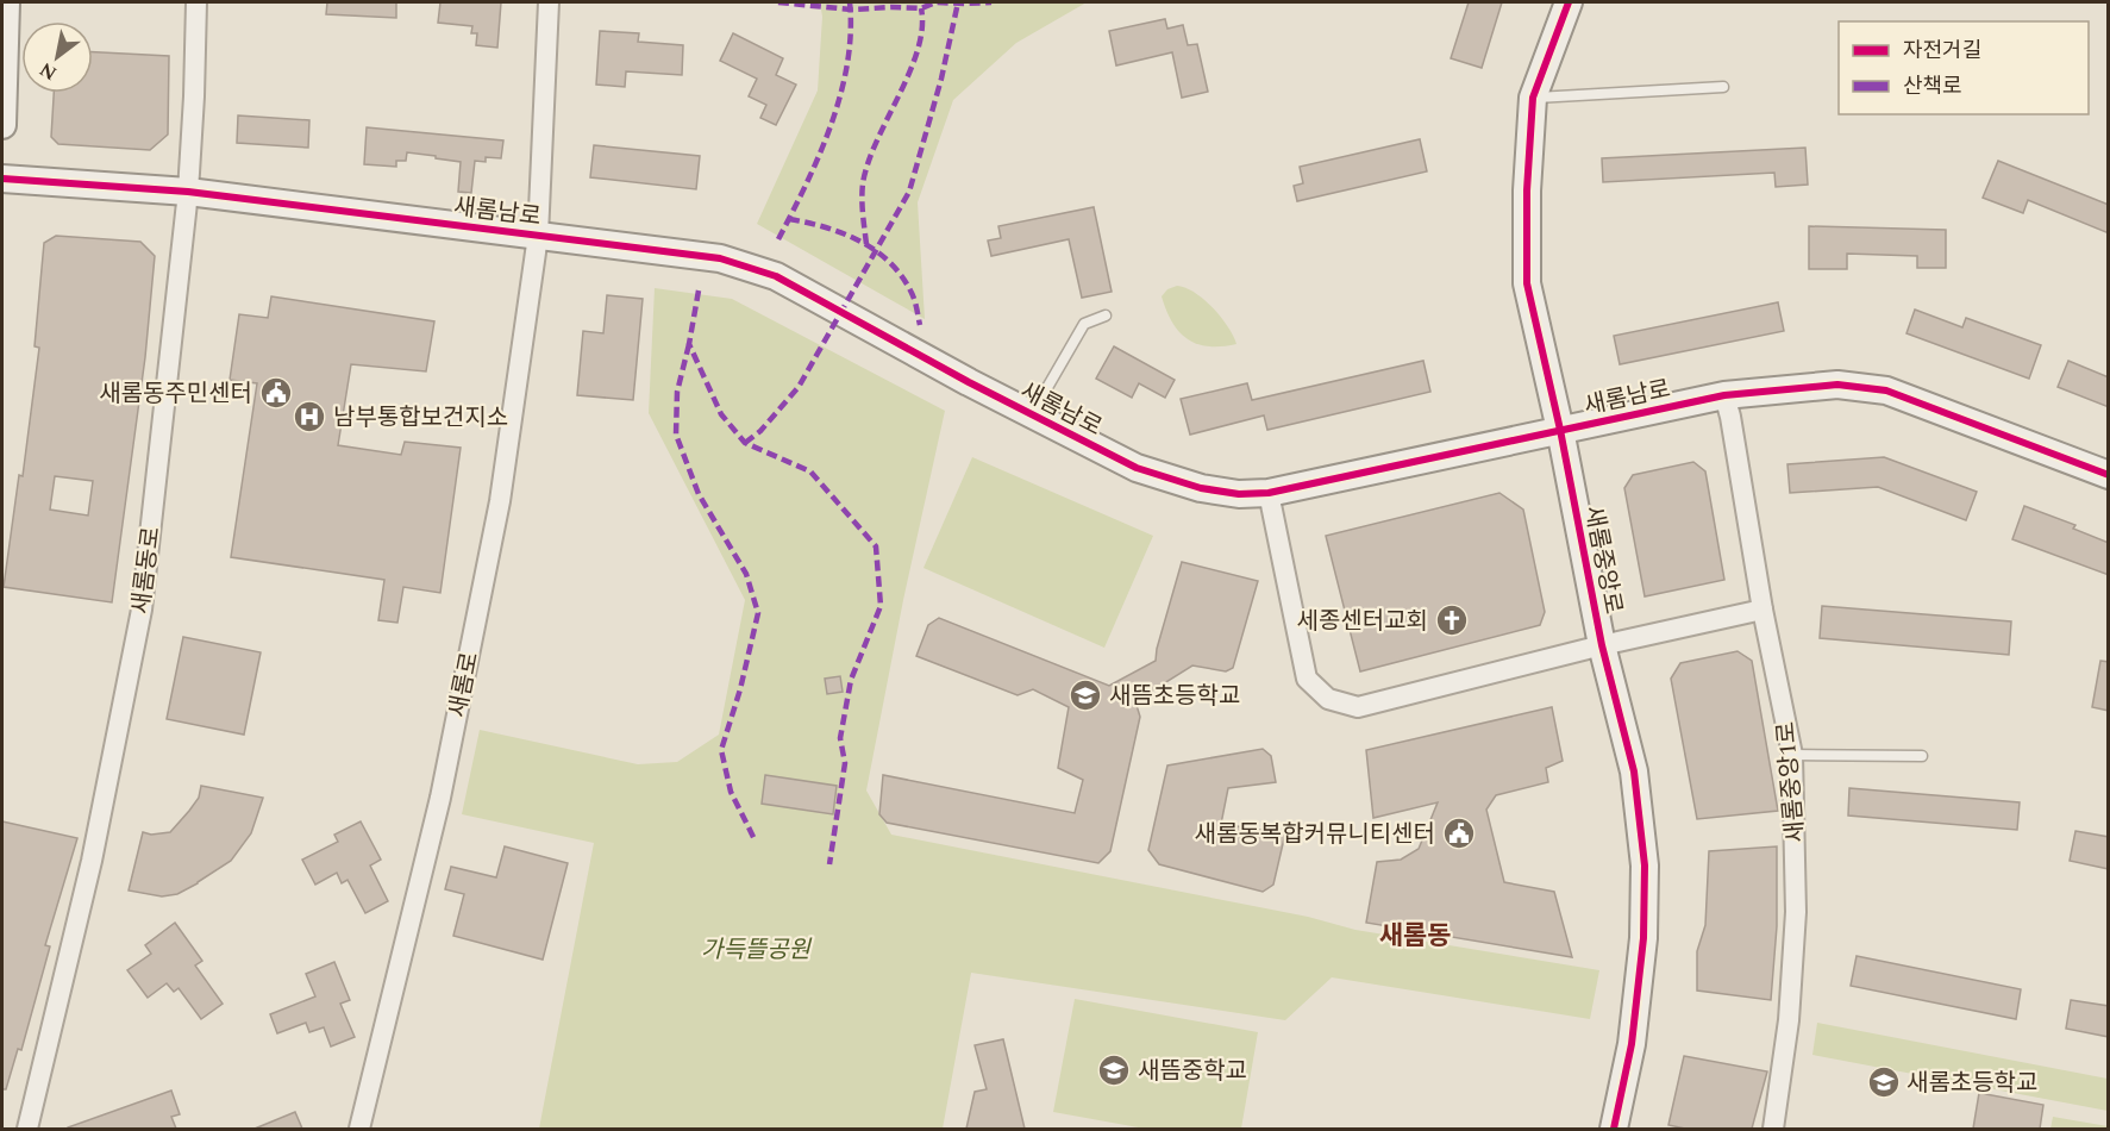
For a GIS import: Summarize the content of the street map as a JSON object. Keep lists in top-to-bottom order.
{
  "streets": {
    "street": [
      "새롬남로",
      "새롬중앙로",
      "새롬동로",
      "새롬로",
      "새롬중앙1로"
    ]
  },
  "crossings": [
    ["새롬남로", "새롬중앙로"],
    ["새롬남로", "새롬동로"],
    ["새롬남로", "새롬로"],
    ["새롬남로", "새롬중앙1로"]
  ],
  "districts": ["새롬동"],
  "parks": ["가득뜰공원"],
  "places": {
    "public building": ["새롬동주민센터", "새롬동복합커뮤니티센터"],
    "hospital": ["남부통합보건지소"],
    "church": ["세종센터교회"],
    "school or university": ["새뜸초등학교", "새뜸중학교", "새롬초등학교"]
  },
  "legend": ["자전거길", "산책로"],
  "north": "bottom left"
}
